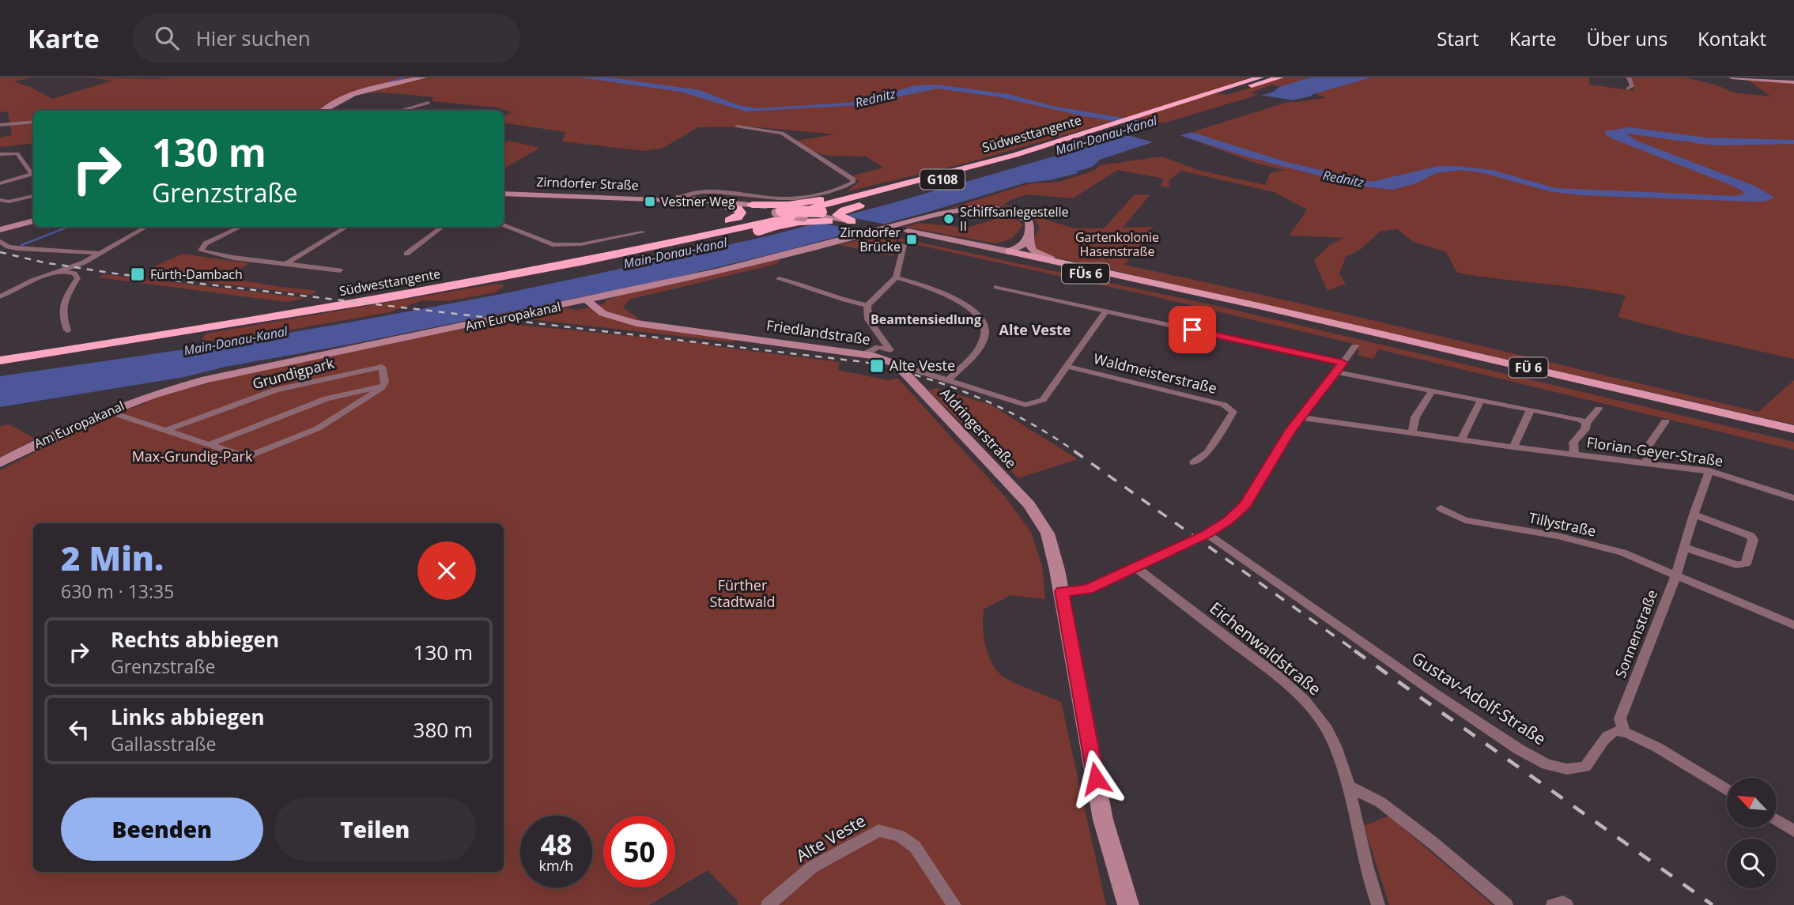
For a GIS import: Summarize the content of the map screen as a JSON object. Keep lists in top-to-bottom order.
{
  "streets": {
    "highway": ["Südwesttangente", "G108"],
    "main road": [
      "Zirndorfer Straße",
      "FÜs 6",
      "Am Europakanal",
      "Friedlandstraße",
      "FÜ 6",
      "Aldringerstraße"
    ],
    "street": [
      "Grundigpark",
      "Waldmeisterstraße",
      "Florian-Geyer-Straße",
      "Tillystraße",
      "Sonnenstraße",
      "Eichenwaldstraße",
      "Gustav-Adolf-Straße",
      "Alte Veste"
    ]
  },
  "crossings": [
    ["FÜs 6", "FÜ 6"],
    ["Am Europakanal", "Friedlandstraße"],
    ["Friedlandstraße", "Waldmeisterstraße"],
    ["Friedlandstraße", "Aldringerstraße"],
    ["Florian-Geyer-Straße", "Sonnenstraße"],
    ["Tillystraße", "Sonnenstraße"],
    ["Sonnenstraße", "Gustav-Adolf-Straße"]
  ],
  "districts": ["Beamtensiedlung", "Alte Veste"],
  "water": ["Rednitz", "Main-Donau-Kanal"],
  "parks": ["Gartenkolonie Hasenstraße", "Max-Grundig-Park", "Fürther Stadtwald"],
  "places": {
    "transit": [
      "Vestner Weg",
      "Zirndorfer Brücke",
      "Fürth-Dambach",
      "Alte Veste"
    ],
    "other": ["Schiffsanlegestelle II"]
  },
  "north": "top left",
  "page": {
    "header": "Karte",
    "search": "Hier suchen",
    "nav": [
      "Start",
      "Karte",
      "Über uns",
      "Kontakt"
    ],
    "turn": ["130 m", "Grenzstraße"],
    "heading": ["2 Min.", "630 m · 13:35"],
    "list": [
      {
        "name": "Rechts abbiegen",
        "note": "Grenzstraße",
        "value": "130 m"
      },
      {
        "name": "Links abbiegen",
        "note": "Gallasstraße",
        "value": "380 m"
      }
    ],
    "buttons": ["Beenden", "Teilen"],
    "speed": "48 km/h",
    "limit": "50"
  }
}
